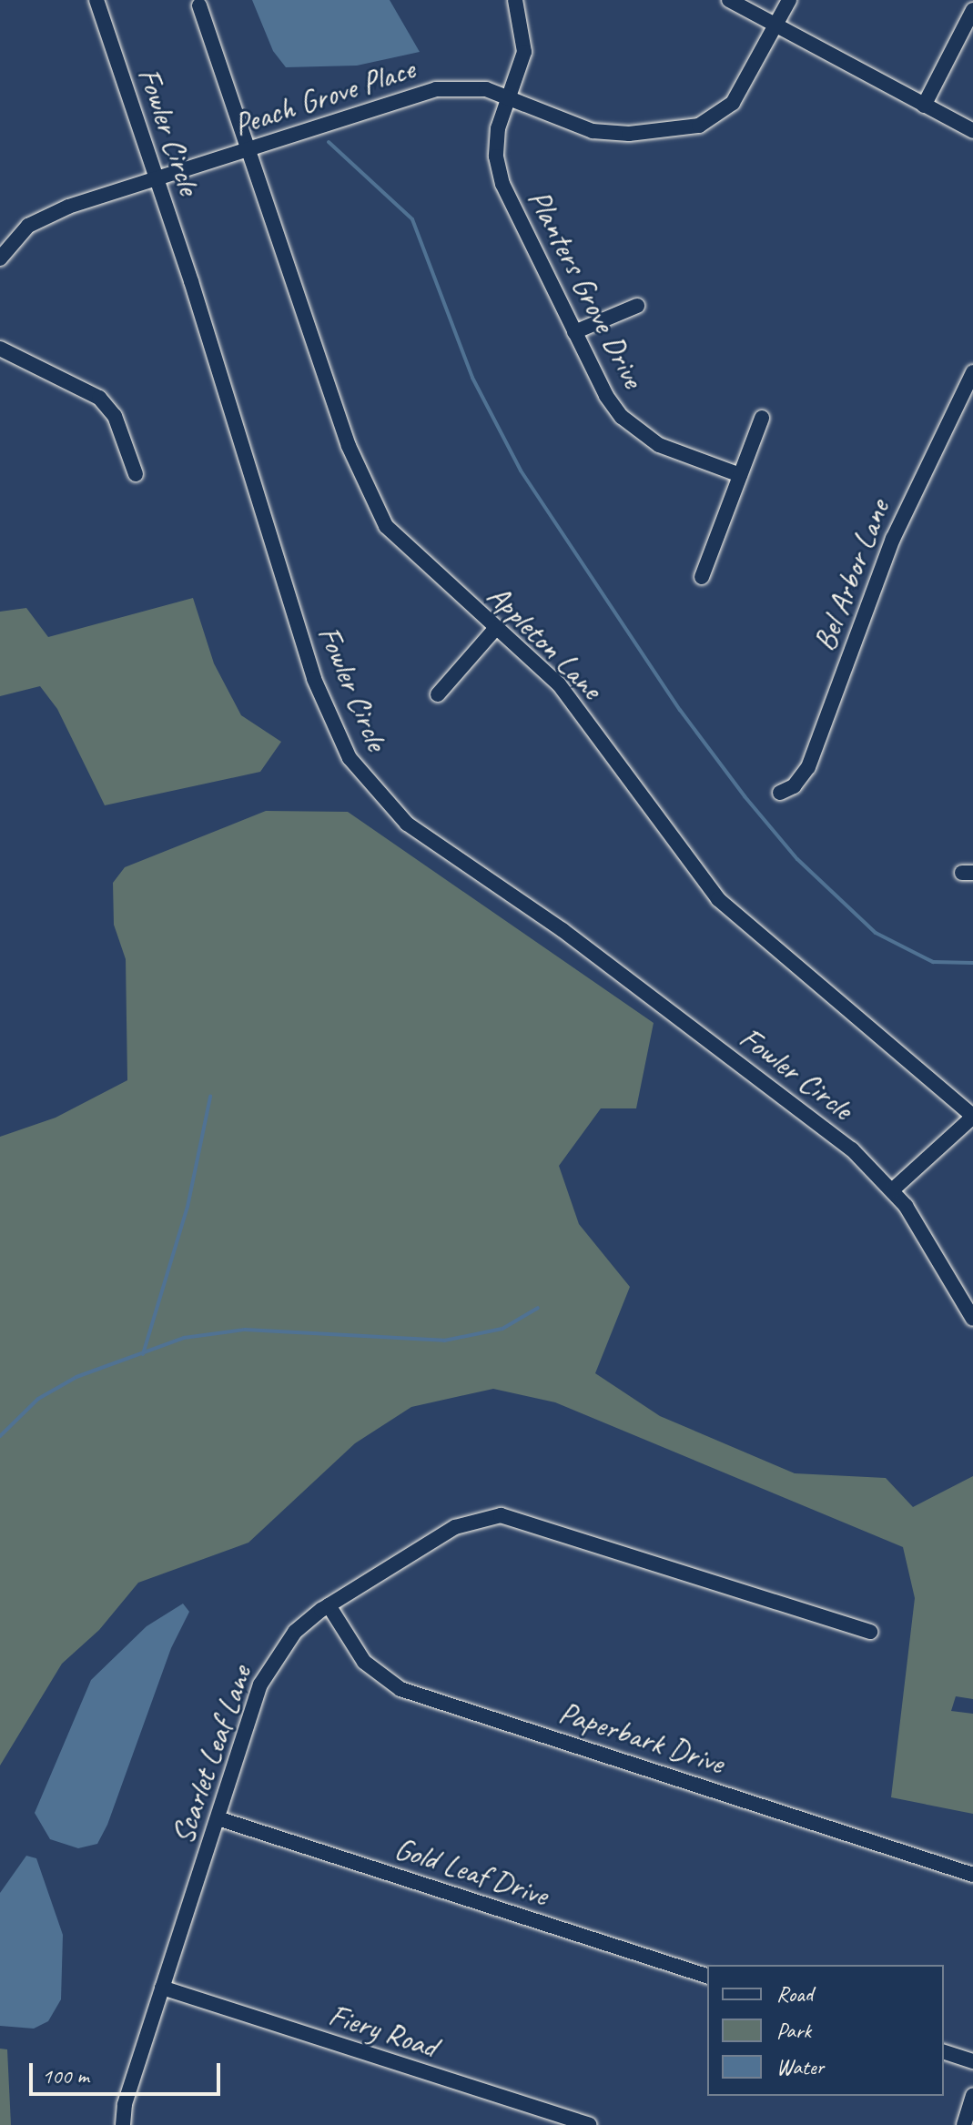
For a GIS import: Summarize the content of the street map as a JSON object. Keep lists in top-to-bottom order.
{
  "streets": {
    "street": [
      "Peach Grove Place",
      "Fowler Circle",
      "Planters Grove Drive",
      "Bel Arbor Lane",
      "Appleton Lane",
      "Paperbark Drive",
      "Scarlet Leaf Lane",
      "Gold Leaf Drive",
      "Fiery Road"
    ]
  },
  "crossings": [
    ["Peach Grove Place", "Fowler Circle"],
    ["Peach Grove Place", "Planters Grove Drive"],
    ["Peach Grove Place", "Appleton Lane"],
    ["Paperbark Drive", "Scarlet Leaf Lane"],
    ["Scarlet Leaf Lane", "Gold Leaf Drive"],
    ["Scarlet Leaf Lane", "Fiery Road"]
  ],
  "legend": ["Road", "Park", "Water"],
  "scale_bar": "100 m"
}
